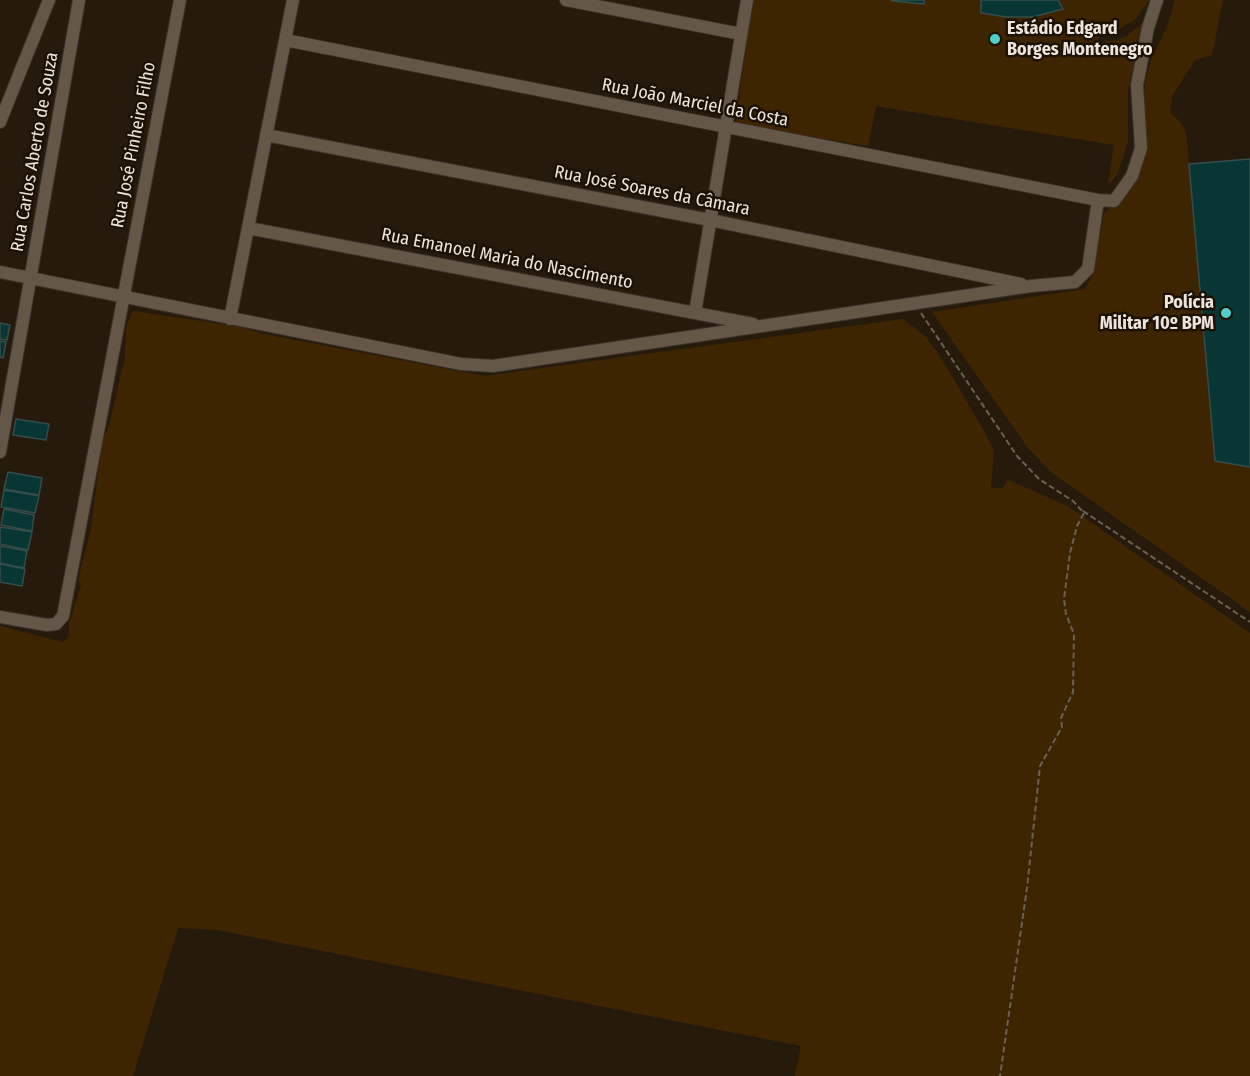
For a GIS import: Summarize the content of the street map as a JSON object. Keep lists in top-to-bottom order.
{
  "streets": {
    "street": [
      "Rua João Marciel da Costa",
      "Rua José Pinheiro Filho",
      "Rua Carlos Aberto de Souza",
      "Rua José Soares da Câmara",
      "Rua Emanoel Maria do Nascimento"
    ]
  },
  "places": ["Estádio Edgard Borges Montenegro", "Polícia Militar 10º BPM"]
}
